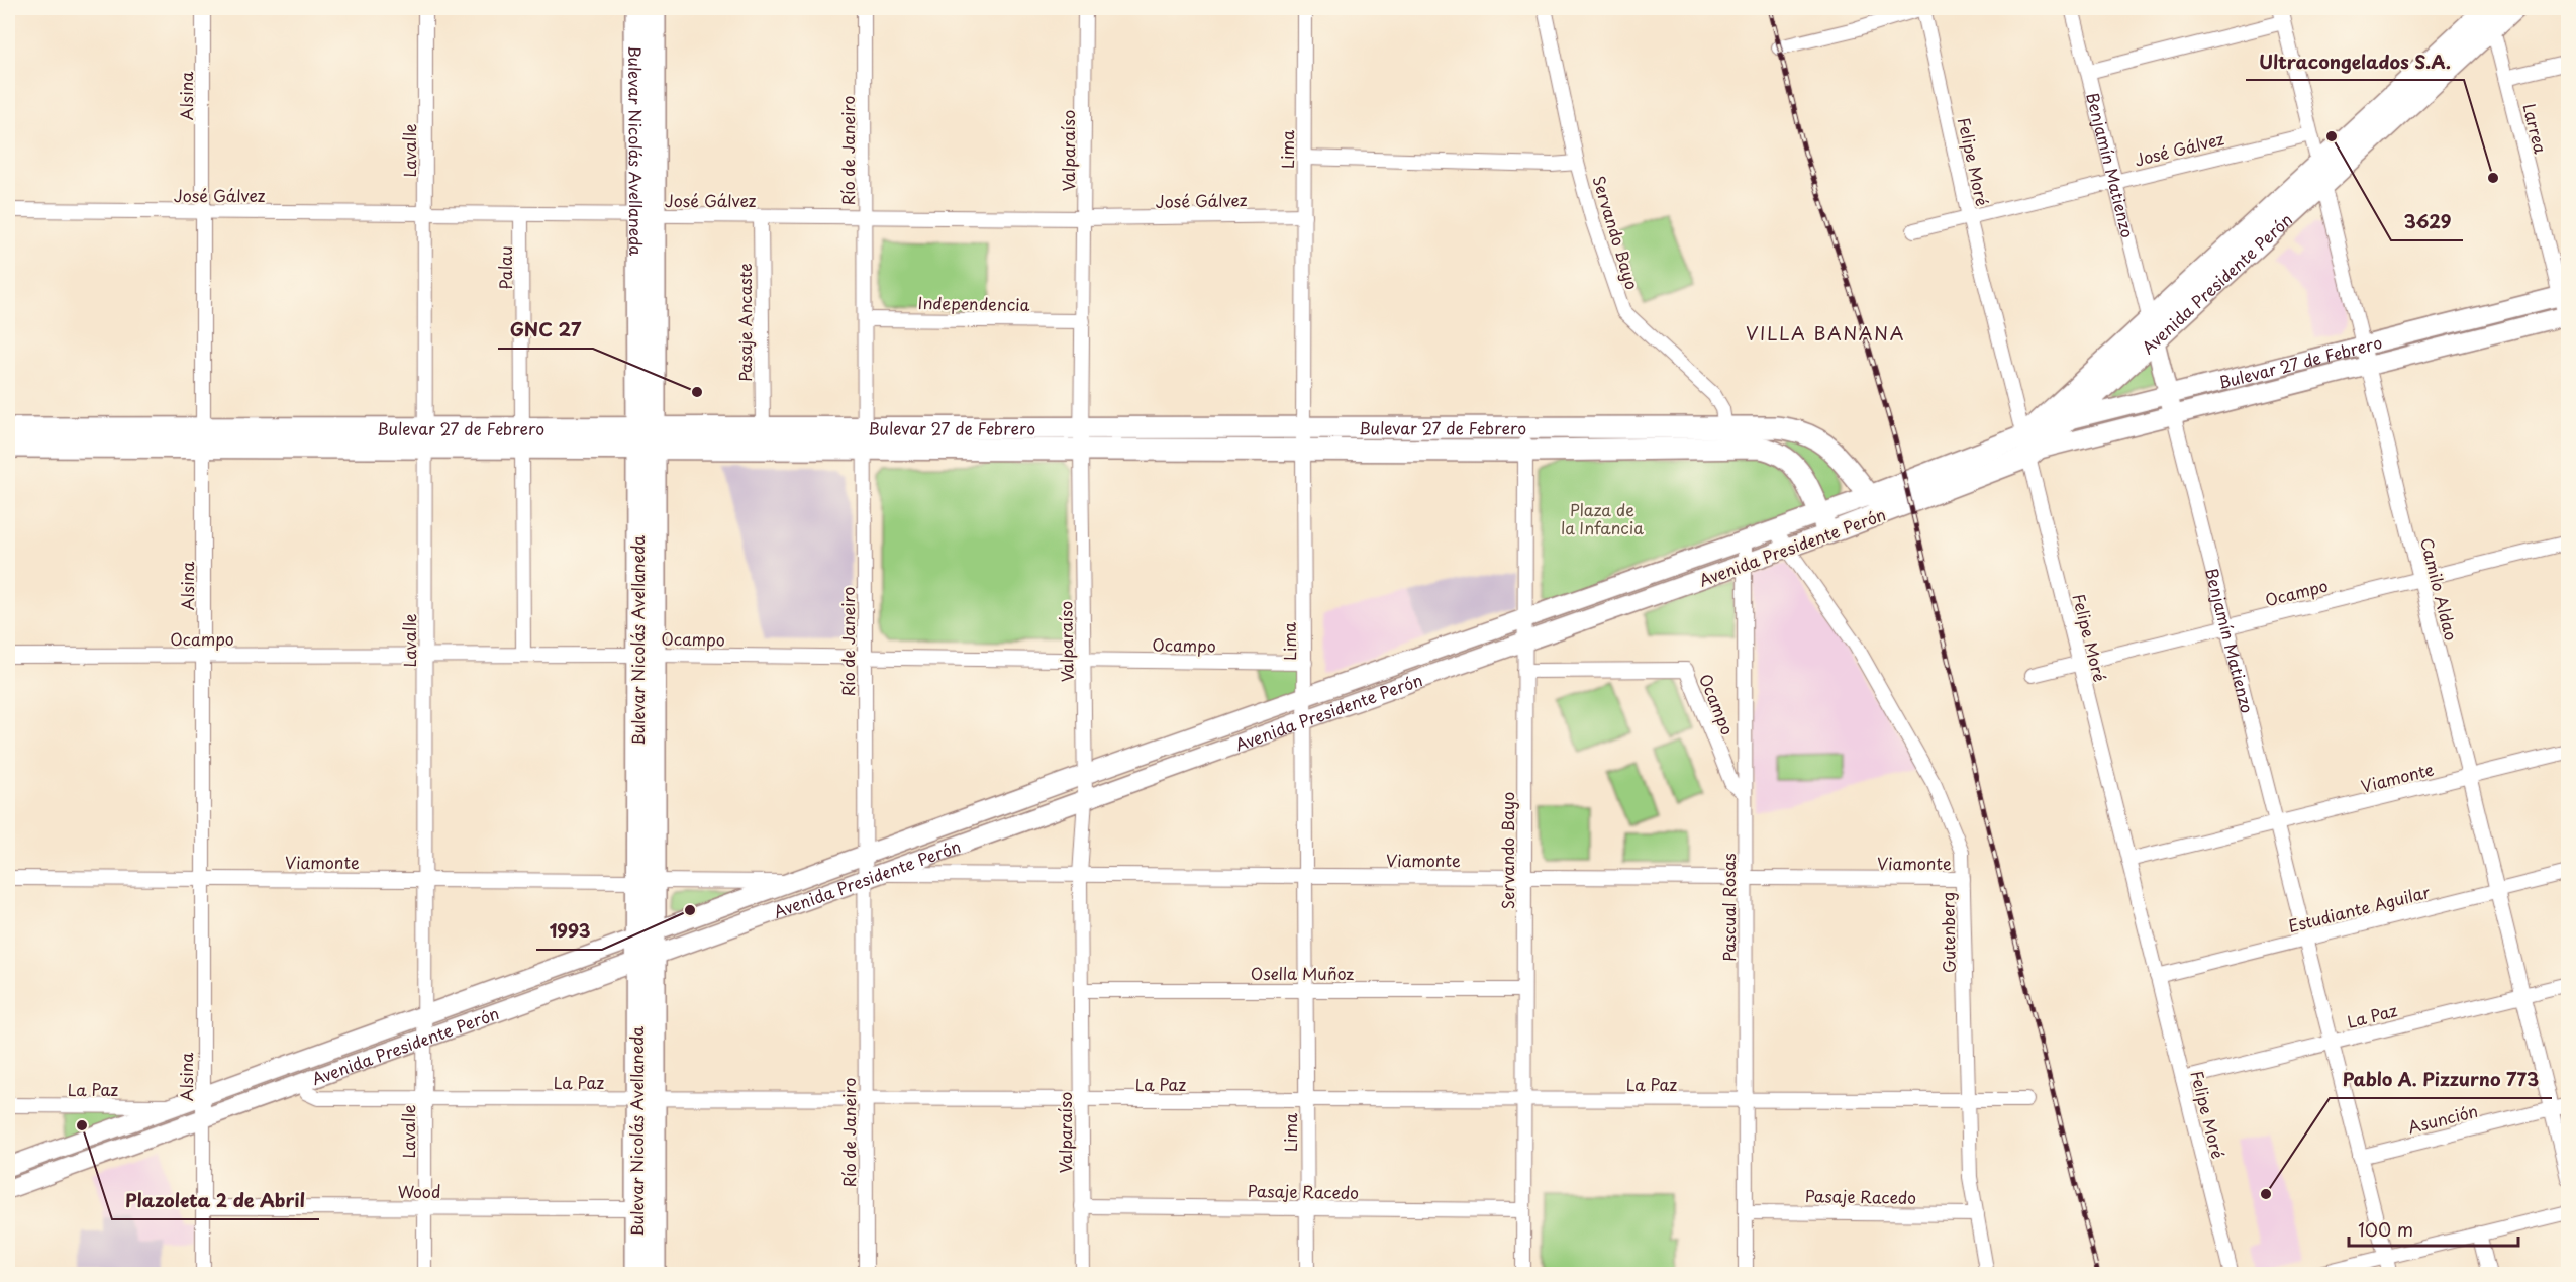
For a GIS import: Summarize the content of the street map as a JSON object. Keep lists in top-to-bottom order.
{
  "streets": {
    "main road": [
      "Bulevar Nicolás Avellaneda",
      "Benjamín Matienzo",
      "Avenida Presidente Perón",
      "Bulevar 27 de Febrero"
    ],
    "street": [
      "Alsina",
      "Larrea",
      "José Gálvez",
      "Lima",
      "Lavalle",
      "Río de Janeiro",
      "Valparaíso",
      "Felipe Moré",
      "Servando Bayo",
      "Palau",
      "Independencia",
      "Pasaje Ancaste",
      "Camilo Aldao",
      "Ocampo",
      "Viamonte",
      "Pascual Rosas",
      "Estudiante Aguilar",
      "Gutenberg",
      "Osella Muñoz",
      "La Paz",
      "Asunción",
      "Wood",
      "Pasaje Racedo"
    ]
  },
  "crossings": [
    ["Alsina", "José Gálvez"],
    ["Alsina", "Avenida Presidente Perón"],
    ["Alsina", "Bulevar 27 de Febrero"],
    ["Alsina", "Ocampo"],
    ["Alsina", "Viamonte"],
    ["Alsina", "Wood"],
    ["Larrea", "Avenida Presidente Perón"],
    ["Larrea", "Bulevar 27 de Febrero"],
    ["José Gálvez", "Lima"],
    ["José Gálvez", "Lavalle"],
    ["José Gálvez", "Bulevar Nicolás Avellaneda"],
    ["José Gálvez", "Río de Janeiro"],
    ["José Gálvez", "Valparaíso"],
    ["José Gálvez", "Felipe Moré"],
    ["José Gálvez", "Benjamín Matienzo"],
    ["José Gálvez", "Palau"],
    ["José Gálvez", "Pasaje Ancaste"],
    ["José Gálvez", "Camilo Aldao"],
    ["Lima", "Avenida Presidente Perón"],
    ["Lima", "Bulevar 27 de Febrero"],
    ["Lima", "Ocampo"],
    ["Lima", "Viamonte"],
    ["Lima", "Osella Muñoz"],
    ["Lima", "La Paz"],
    ["Lima", "Pasaje Racedo"],
    ["Lavalle", "Avenida Presidente Perón"],
    ["Lavalle", "Bulevar 27 de Febrero"],
    ["Lavalle", "Ocampo"],
    ["Lavalle", "Viamonte"],
    ["Lavalle", "La Paz"],
    ["Lavalle", "Wood"],
    ["Bulevar Nicolás Avellaneda", "Avenida Presidente Perón"],
    ["Bulevar Nicolás Avellaneda", "Bulevar 27 de Febrero"],
    ["Bulevar Nicolás Avellaneda", "Ocampo"],
    ["Bulevar Nicolás Avellaneda", "Viamonte"],
    ["Bulevar Nicolás Avellaneda", "La Paz"],
    ["Bulevar Nicolás Avellaneda", "Wood"],
    ["Río de Janeiro", "Avenida Presidente Perón"],
    ["Río de Janeiro", "Independencia"],
    ["Río de Janeiro", "Bulevar 27 de Febrero"],
    ["Río de Janeiro", "Ocampo"],
    ["Río de Janeiro", "La Paz"],
    ["Valparaíso", "Avenida Presidente Perón"],
    ["Valparaíso", "Independencia"],
    ["Valparaíso", "Bulevar 27 de Febrero"],
    ["Valparaíso", "Ocampo"],
    ["Valparaíso", "Viamonte"],
    ["Valparaíso", "Osella Muñoz"],
    ["Valparaíso", "La Paz"],
    ["Valparaíso", "Pasaje Racedo"],
    ["Felipe Moré", "Avenida Presidente Perón"],
    ["Felipe Moré", "Bulevar 27 de Febrero"],
    ["Felipe Moré", "Ocampo"],
    ["Felipe Moré", "Viamonte"],
    ["Felipe Moré", "Estudiante Aguilar"],
    ["Felipe Moré", "La Paz"],
    ["Benjamín Matienzo", "Avenida Presidente Perón"],
    ["Benjamín Matienzo", "Bulevar 27 de Febrero"],
    ["Benjamín Matienzo", "Ocampo"],
    ["Benjamín Matienzo", "Viamonte"],
    ["Benjamín Matienzo", "Estudiante Aguilar"],
    ["Benjamín Matienzo", "La Paz"],
    ["Benjamín Matienzo", "Asunción"],
    ["Servando Bayo", "Avenida Presidente Perón"],
    ["Servando Bayo", "Bulevar 27 de Febrero"],
    ["Servando Bayo", "Ocampo"],
    ["Servando Bayo", "Viamonte"],
    ["Servando Bayo", "Osella Muñoz"],
    ["Servando Bayo", "La Paz"],
    ["Servando Bayo", "Pasaje Racedo"],
    ["Palau", "Bulevar 27 de Febrero"],
    ["Palau", "Ocampo"],
    ["Avenida Presidente Perón", "Bulevar 27 de Febrero"],
    ["Avenida Presidente Perón", "Camilo Aldao"],
    ["Avenida Presidente Perón", "Viamonte"],
    ["Avenida Presidente Perón", "Pascual Rosas"],
    ["Avenida Presidente Perón", "Gutenberg"],
    ["Avenida Presidente Perón", "La Paz"],
    ["Pasaje Ancaste", "Bulevar 27 de Febrero"],
    ["Bulevar 27 de Febrero", "Camilo Aldao"],
    ["Camilo Aldao", "Ocampo"],
    ["Camilo Aldao", "Viamonte"],
    ["Camilo Aldao", "Estudiante Aguilar"],
    ["Camilo Aldao", "La Paz"],
    ["Camilo Aldao", "Asunción"],
    ["Ocampo", "Pascual Rosas"],
    ["Viamonte", "Pascual Rosas"],
    ["Viamonte", "Gutenberg"],
    ["Pascual Rosas", "La Paz"],
    ["Pascual Rosas", "Pasaje Racedo"],
    ["Gutenberg", "La Paz"],
    ["Gutenberg", "Pasaje Racedo"]
  ],
  "districts": ["VILLA BANANA"],
  "parks": ["Plaza de la Infancia"],
  "places": [
    "3629",
    "Ultracongelados S.A.",
    "GNC 27",
    "1993",
    "Plazoleta 2 de Abril",
    "Pablo A. Pizzurno 773"
  ],
  "scale_bar": "100 m"
}
